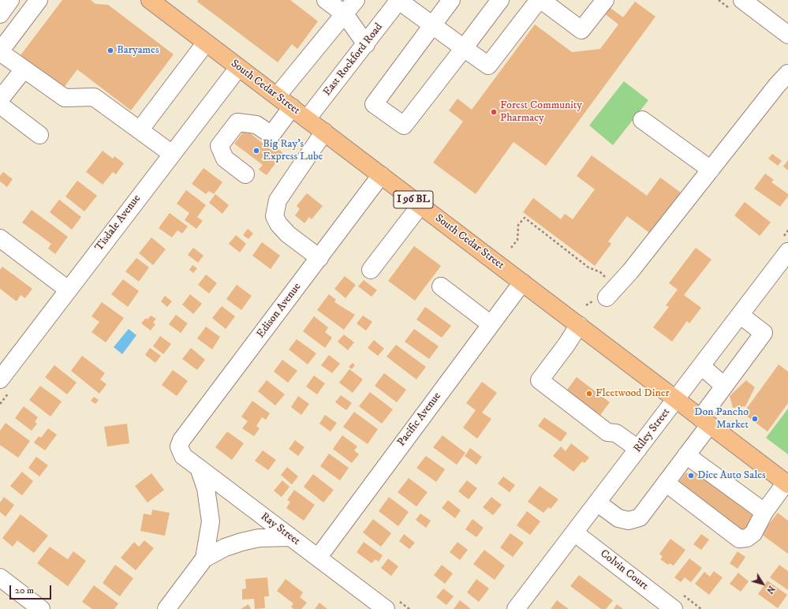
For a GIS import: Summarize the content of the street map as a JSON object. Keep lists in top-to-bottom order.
{
  "streets": {
    "main road": ["South Cedar Street", "I 96 BL"],
    "street": [
      "East Rockford Road",
      "Tisdale Avenue",
      "Edison Avenue",
      "Pacific Avenue",
      "Riley Street",
      "Ray Street",
      "Colvin Court"
    ]
  },
  "crossings": [
    ["East Rockford Road", "South Cedar Street"],
    ["South Cedar Street", "Tisdale Avenue"],
    ["South Cedar Street", "Edison Avenue"],
    ["South Cedar Street", "Pacific Avenue"],
    ["South Cedar Street", "Riley Street"],
    ["Edison Avenue", "Ray Street"],
    ["Pacific Avenue", "Ray Street"],
    ["Riley Street", "Colvin Court"]
  ],
  "places": [
    "Baryames",
    "Forest Community Pharmacy",
    "Big Ray's Express Lube",
    "Fleetwood Diner",
    "Don Pancho Market",
    "Dice Auto Sales"
  ],
  "scale_bar": "20 m",
  "north": "bottom right"
}
